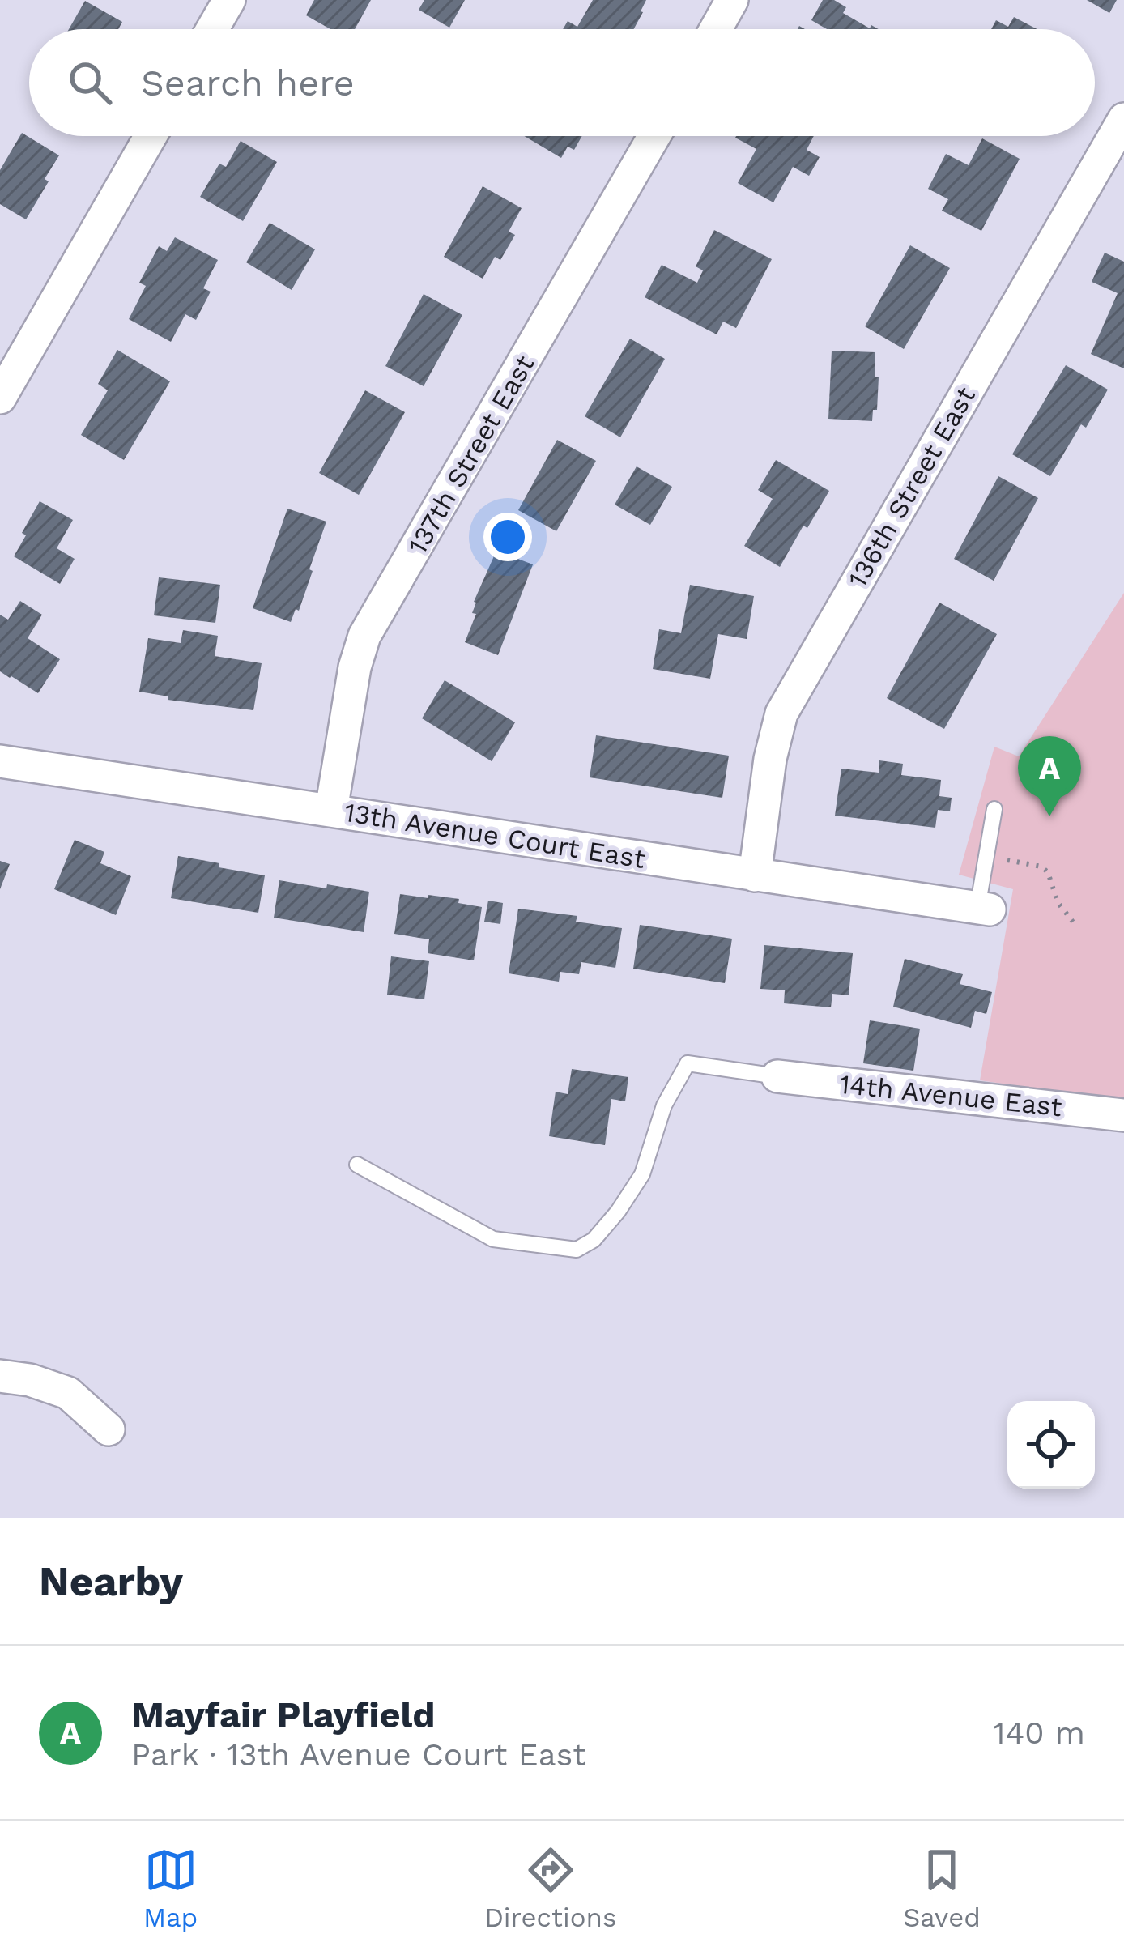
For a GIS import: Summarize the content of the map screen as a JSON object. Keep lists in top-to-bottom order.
{
  "streets": {
    "street": [
      "137th Street East",
      "136th Street East",
      "13th Avenue Court East",
      "14th Avenue East"
    ]
  },
  "crossings": [
    ["137th Street East", "13th Avenue Court East"],
    ["136th Street East", "13th Avenue Court East"]
  ],
  "page": {
    "search": "Search here",
    "pins": "A",
    "heading": "Nearby",
    "list": [
      {
        "mark": "A",
        "name": "Mayfair Playfield",
        "note": "Park · 13th Avenue Court East",
        "value": "140 m"
      }
    ],
    "nav": ["Map", "Directions", "Saved"]
  }
}
